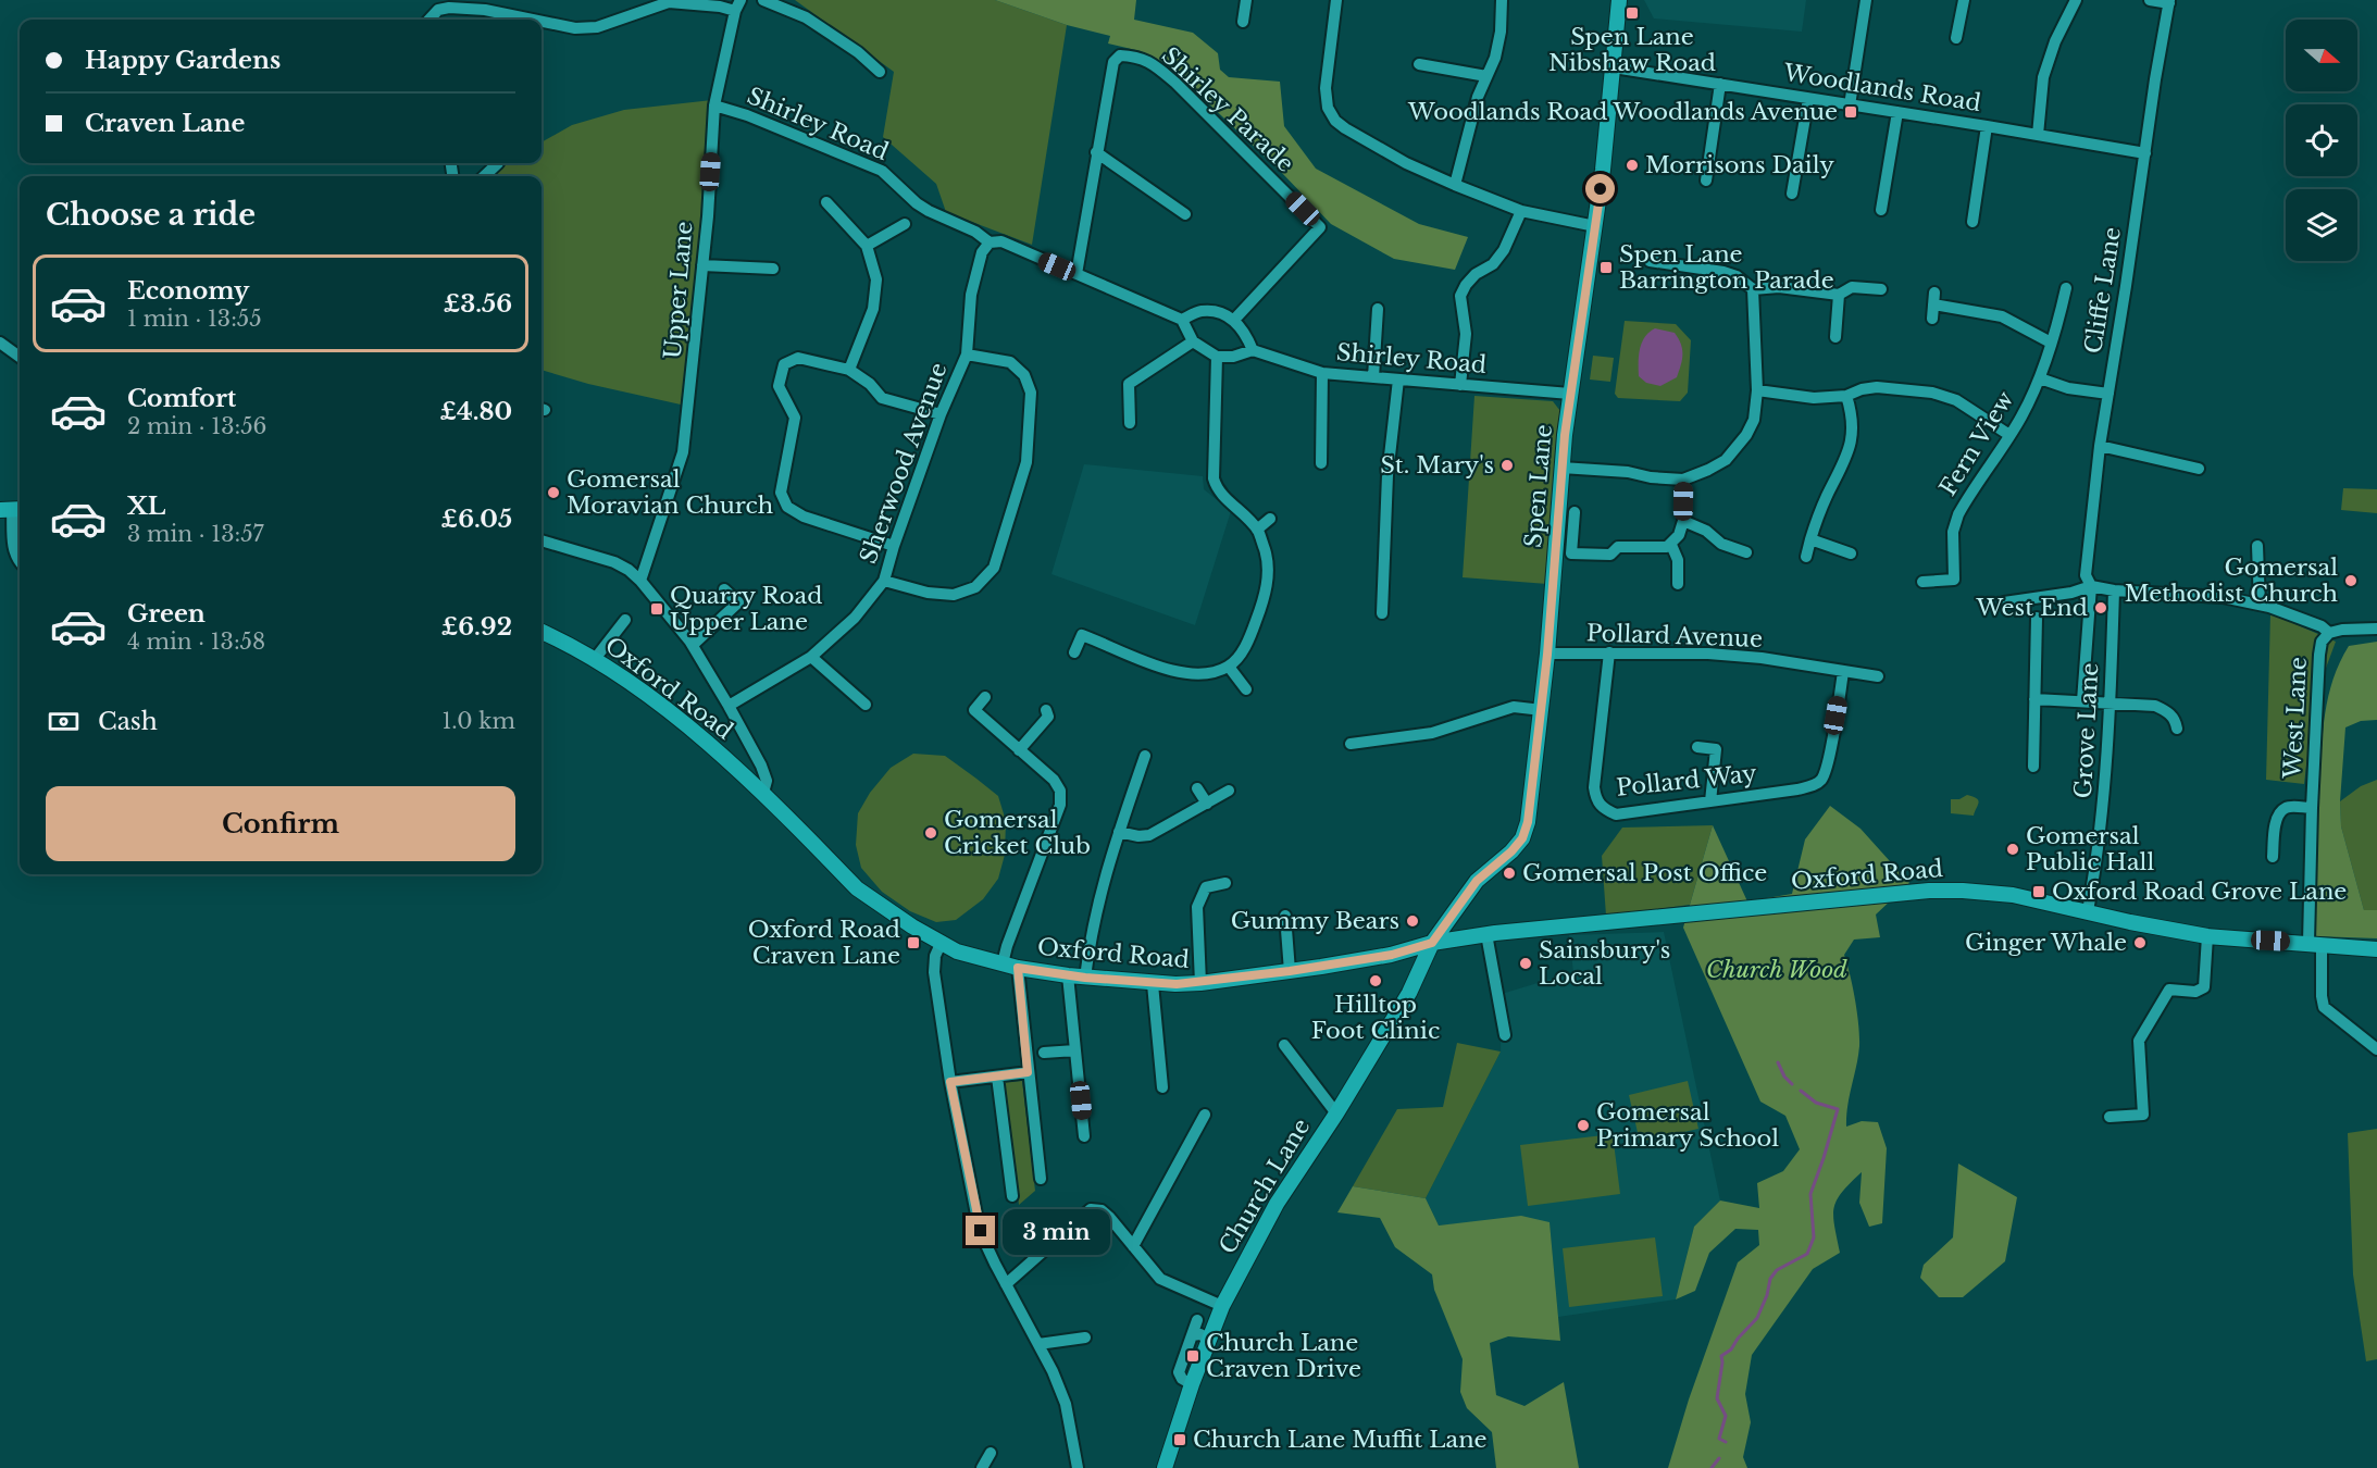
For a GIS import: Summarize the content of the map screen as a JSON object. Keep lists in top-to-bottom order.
{
  "streets": {
    "main road": ["Spen Lane", "Oxford Road", "Church Lane"],
    "street": [
      "Woodlands Road",
      "Shirley Parade",
      "Shirley Road",
      "Upper Lane",
      "Cliffe Lane",
      "Fern View",
      "Sherwood Avenue",
      "Pollard Avenue",
      "West Lane",
      "Grove Lane",
      "Pollard Way"
    ]
  },
  "crossings": [
    ["Woodlands Road", "Cliffe Lane"],
    ["Woodlands Road", "Spen Lane"],
    ["Shirley Parade", "Shirley Road"],
    ["Shirley Road", "Upper Lane"],
    ["Shirley Road", "Sherwood Avenue"],
    ["Shirley Road", "Spen Lane"],
    ["Cliffe Lane", "Fern View"],
    ["Spen Lane", "Pollard Avenue"],
    ["Spen Lane", "Oxford Road"],
    ["Spen Lane", "Church Lane"],
    ["Pollard Avenue", "Pollard Way"],
    ["Oxford Road", "West Lane"],
    ["Oxford Road", "Grove Lane"],
    ["Oxford Road", "Church Lane"]
  ],
  "parks": ["Church Wood"],
  "places": {
    "transit": [
      "Spen Lane Nibshaw Road",
      "Woodlands Road Woodlands Avenue",
      "Spen Lane Barrington Parade",
      "Quarry Road Upper Lane",
      "Oxford Road Grove Lane",
      "Oxford Road Craven Lane",
      "Church Lane Craven Drive",
      "Church Lane Muffit Lane"
    ],
    "other": [
      "Morrisons Daily",
      "St. Mary's",
      "Gomersal Moravian Church",
      "Gomersal Methodist Church",
      "West End",
      "Gomersal Cricket Club",
      "Gomersal Public Hall",
      "Gomersal Post Office",
      "Gummy Bears",
      "Ginger Whale",
      "Sainsbury's Local",
      "Hilltop Foot Clinic",
      "Gomersal Primary School"
    ]
  },
  "north": "right",
  "page": {
    "banner": ["Happy Gardens", "Craven Lane"],
    "heading": "Choose a ride",
    "list": [
      {
        "name": "Economy",
        "note": "1 min · 13:55",
        "value": "£3.56"
      },
      {
        "name": "Comfort",
        "note": "2 min · 13:56",
        "value": "£4.80"
      },
      {
        "name": "XL",
        "note": "3 min · 13:57",
        "value": "£6.05"
      },
      {
        "name": "Green",
        "note": "4 min · 13:58",
        "value": "£6.92"
      }
    ],
    "pay": ["Cash", "1.0 km"],
    "buttons": "Confirm",
    "bubble": "3 min"
  }
}
